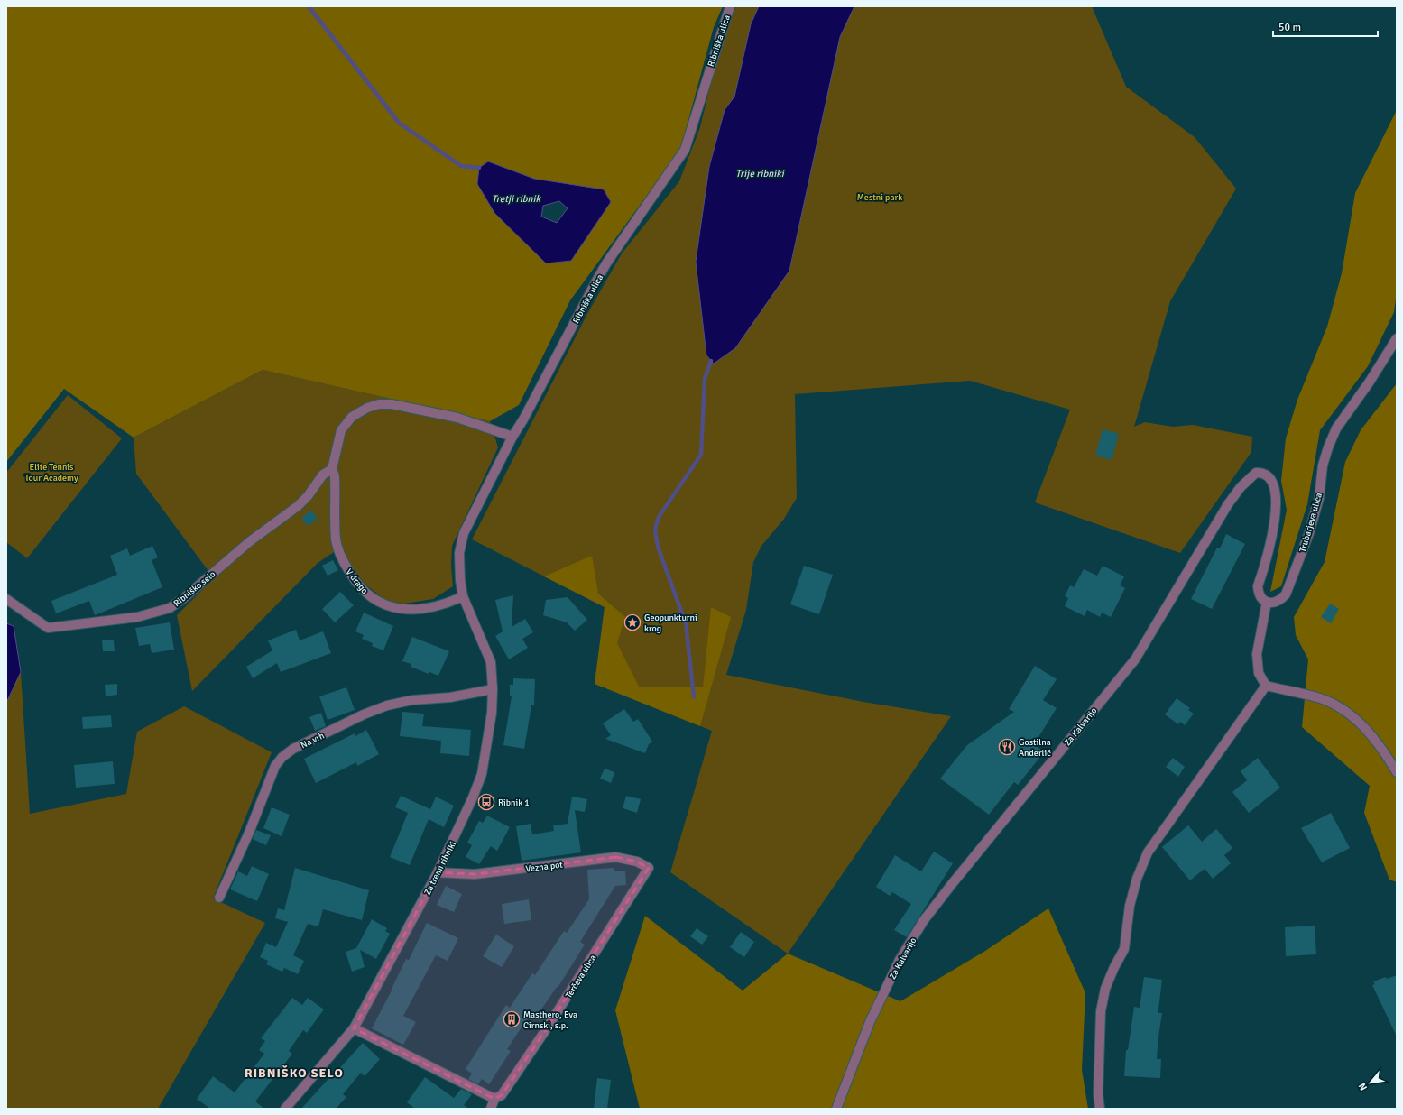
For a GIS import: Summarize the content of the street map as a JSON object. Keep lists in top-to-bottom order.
{
  "streets": {
    "street": [
      "Ribniška ulica",
      "Trubarjeva ulica",
      "V drago",
      "Ribniško selo",
      "Za Kalvarijo",
      "Na vrh",
      "Vezna pot",
      "Za tremi ribniki",
      "Terčeva ulica"
    ]
  },
  "crossings": [
    ["Ribniška ulica", "V drago"],
    ["Ribniška ulica", "Za tremi ribniki"],
    ["Trubarjeva ulica", "Za Kalvarijo"],
    ["V drago", "Ribniško selo"],
    ["V drago", "Za tremi ribniki"],
    ["Na vrh", "Za tremi ribniki"],
    ["Vezna pot", "Za tremi ribniki"],
    ["Vezna pot", "Terčeva ulica"]
  ],
  "districts": ["RIBNIŠKO SELO"],
  "water": ["Trije ribniki", "Tretji ribnik"],
  "parks": ["Mestni park", "Elite Tennis Tour Academy"],
  "places": {
    "place": ["Geopunkturni krog"],
    "restaurant": ["Gostilna Anderlič"],
    "bus stop": ["Ribnik 1"],
    "building": ["Masthero, Eva Cirnski, s.p."]
  },
  "scale_bar": "50 m",
  "north": "bottom left"
}
